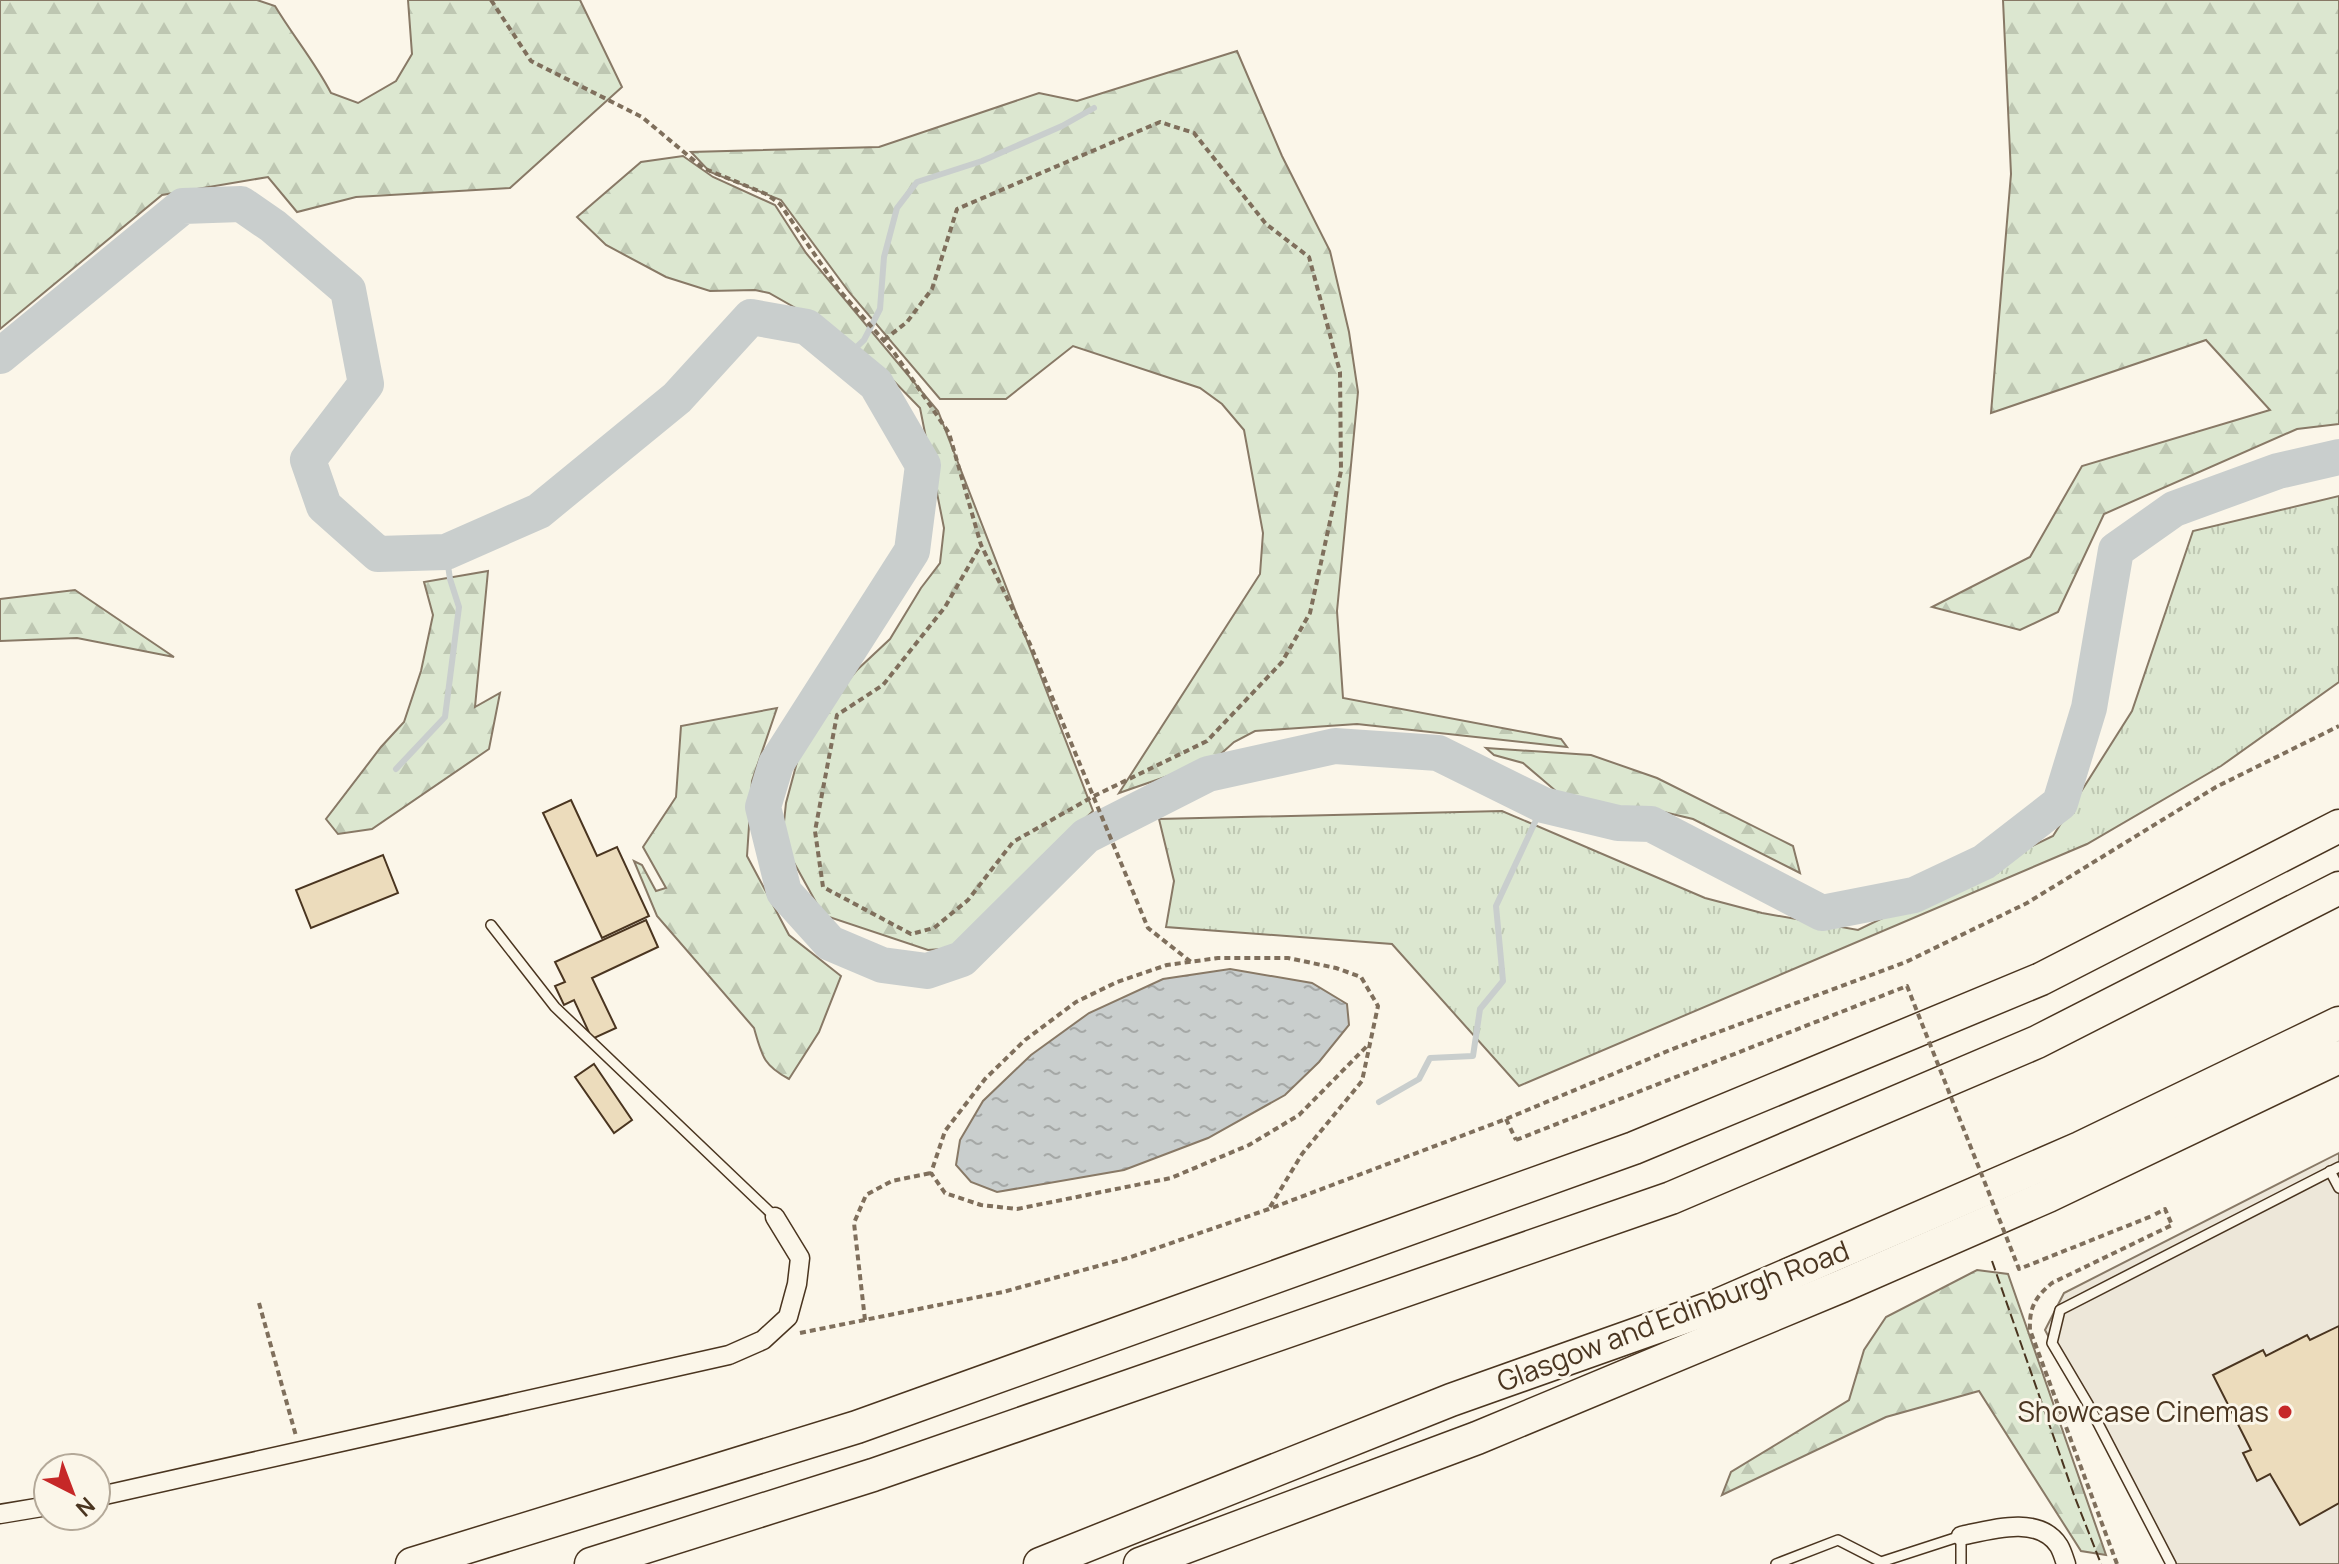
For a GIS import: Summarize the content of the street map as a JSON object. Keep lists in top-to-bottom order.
{
  "streets": {
    "highway": ["Glasgow and Edinburgh Road"]
  },
  "places": ["Showcase Cinemas"],
  "north": "bottom right"
}
